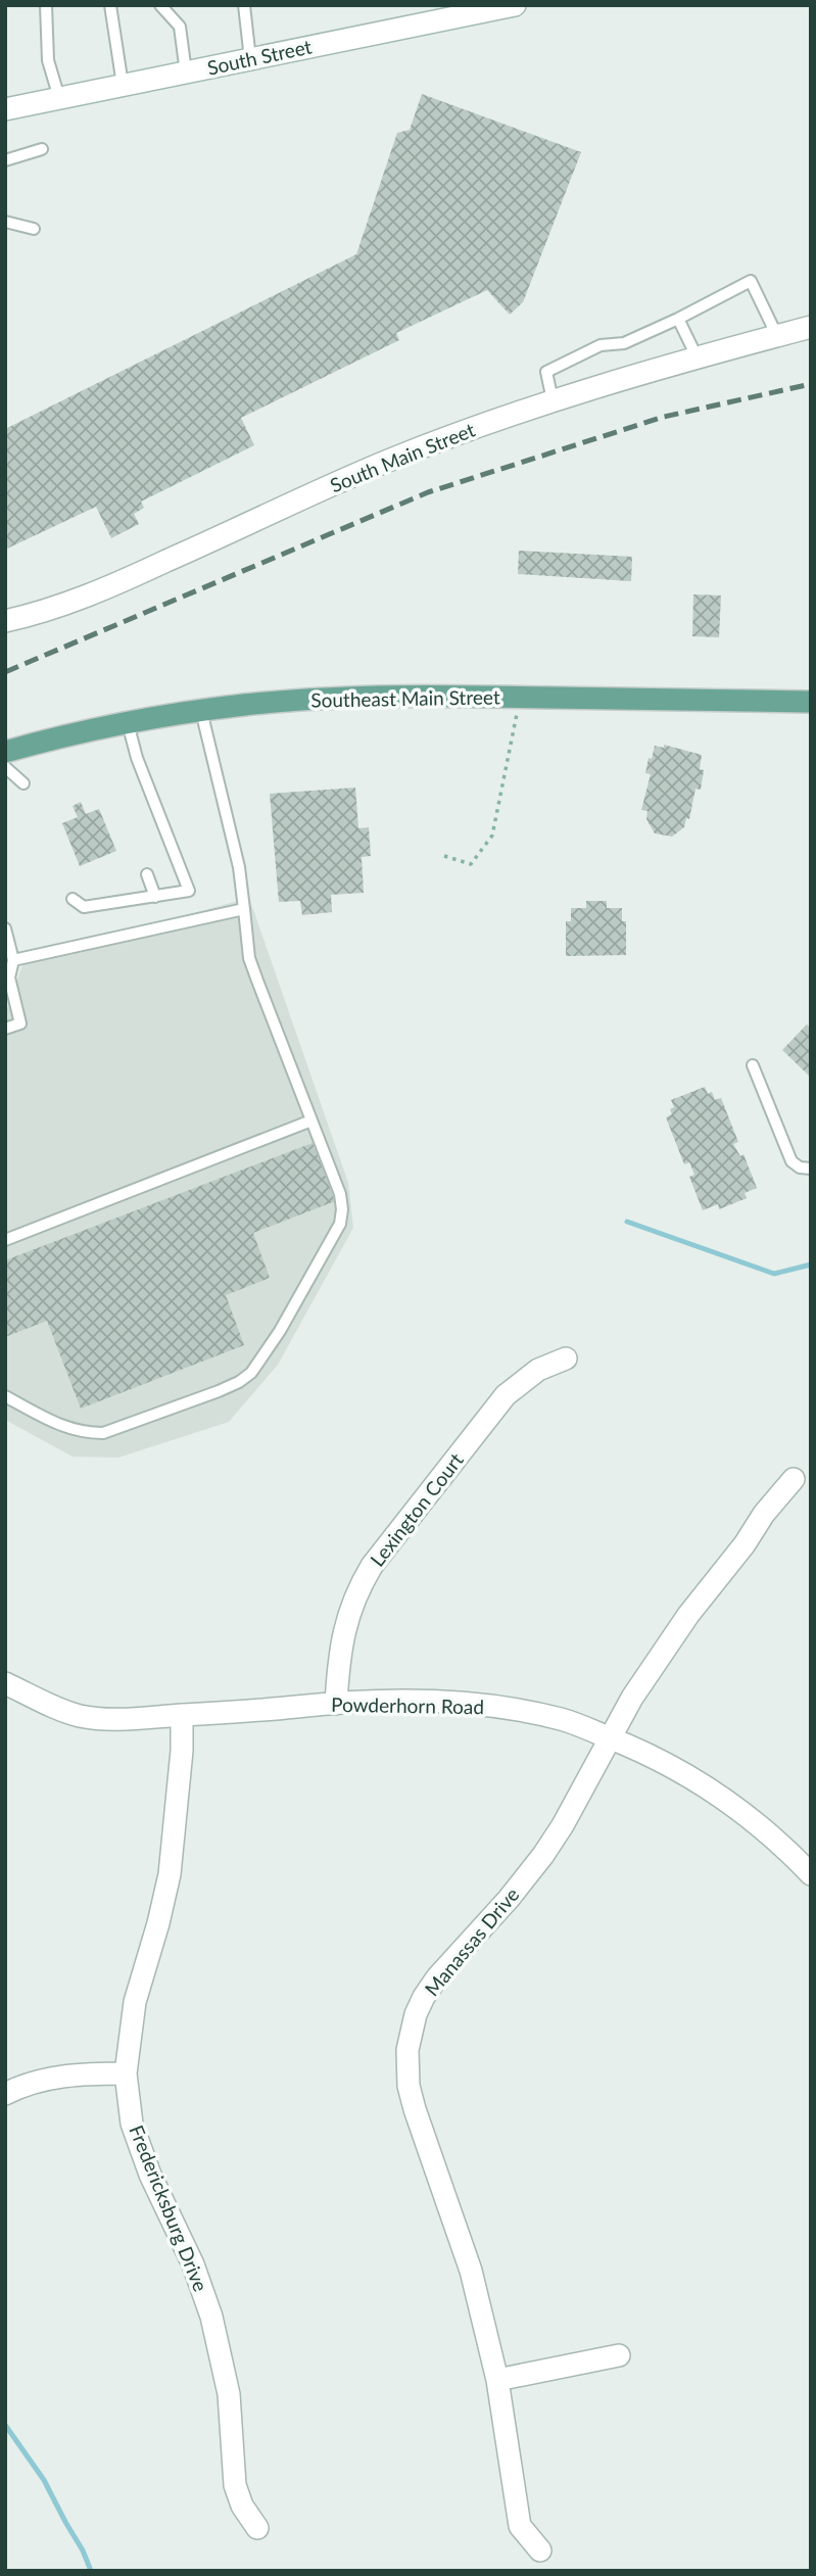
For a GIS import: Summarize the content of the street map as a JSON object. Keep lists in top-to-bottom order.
{
  "streets": {
    "main road": ["Southeast Main Street"],
    "street": [
      "South Street",
      "South Main Street",
      "Lexington Court",
      "Powderhorn Road",
      "Manassas Drive",
      "Fredericksburg Drive"
    ]
  },
  "crossings": [
    ["Lexington Court", "Powderhorn Road"],
    ["Powderhorn Road", "Manassas Drive"],
    ["Powderhorn Road", "Fredericksburg Drive"]
  ]
}
